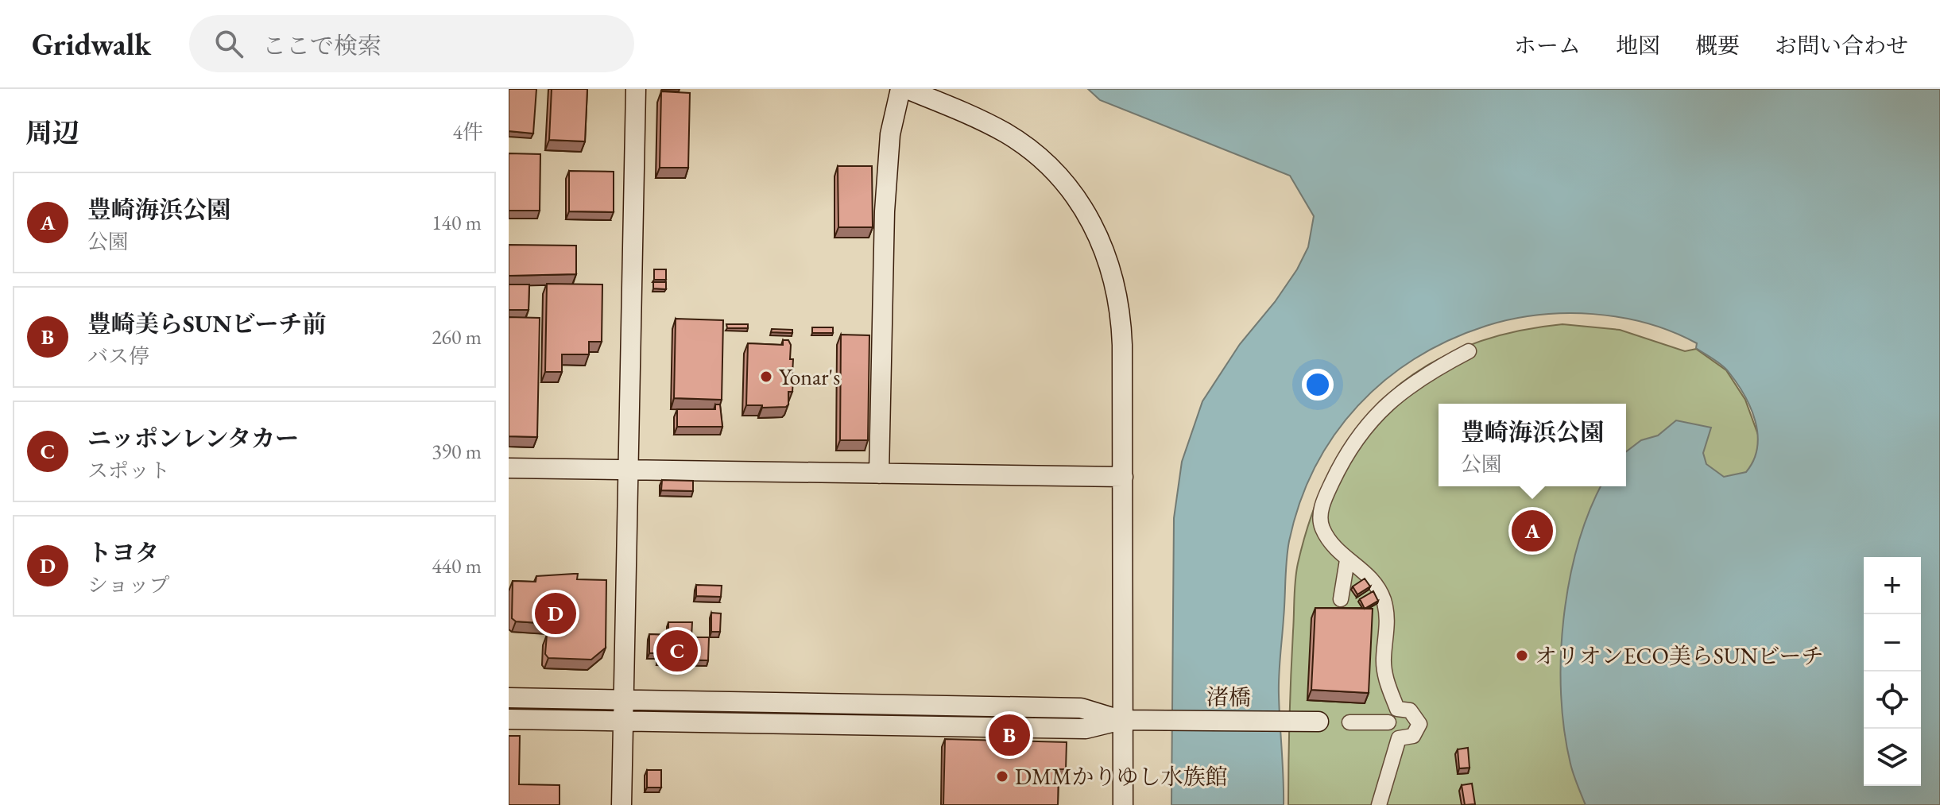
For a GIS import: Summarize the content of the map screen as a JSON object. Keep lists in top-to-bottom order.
{
  "streets": {
    "street": ["渚橋"]
  },
  "places": ["Yonar's", "オリオンECO美らSUNビーチ", "DMMかりゆし水族館"],
  "page": {
    "header": "Gridwalk",
    "search": "ここで検索",
    "nav": [
      "ホーム",
      "地図",
      "概要",
      "お問い合わせ"
    ],
    "heading": ["周辺", "4件"],
    "list": [
      {
        "mark": "A",
        "name": "豊崎海浜公園",
        "note": "公園",
        "value": "140 m"
      },
      {
        "mark": "B",
        "name": "豊崎美らSUNビーチ前",
        "note": "バス停",
        "value": "260 m"
      },
      {
        "mark": "C",
        "name": "ニッポンレンタカー",
        "note": "スポット",
        "value": "390 m"
      },
      {
        "mark": "D",
        "name": "トヨタ",
        "note": "ショップ",
        "value": "440 m"
      }
    ],
    "popup": ["豊崎海浜公園", "公園"],
    "pins": [
      "A",
      "D",
      "C",
      "B"
    ],
    "map_buttons": ["+", "−"]
  }
}
